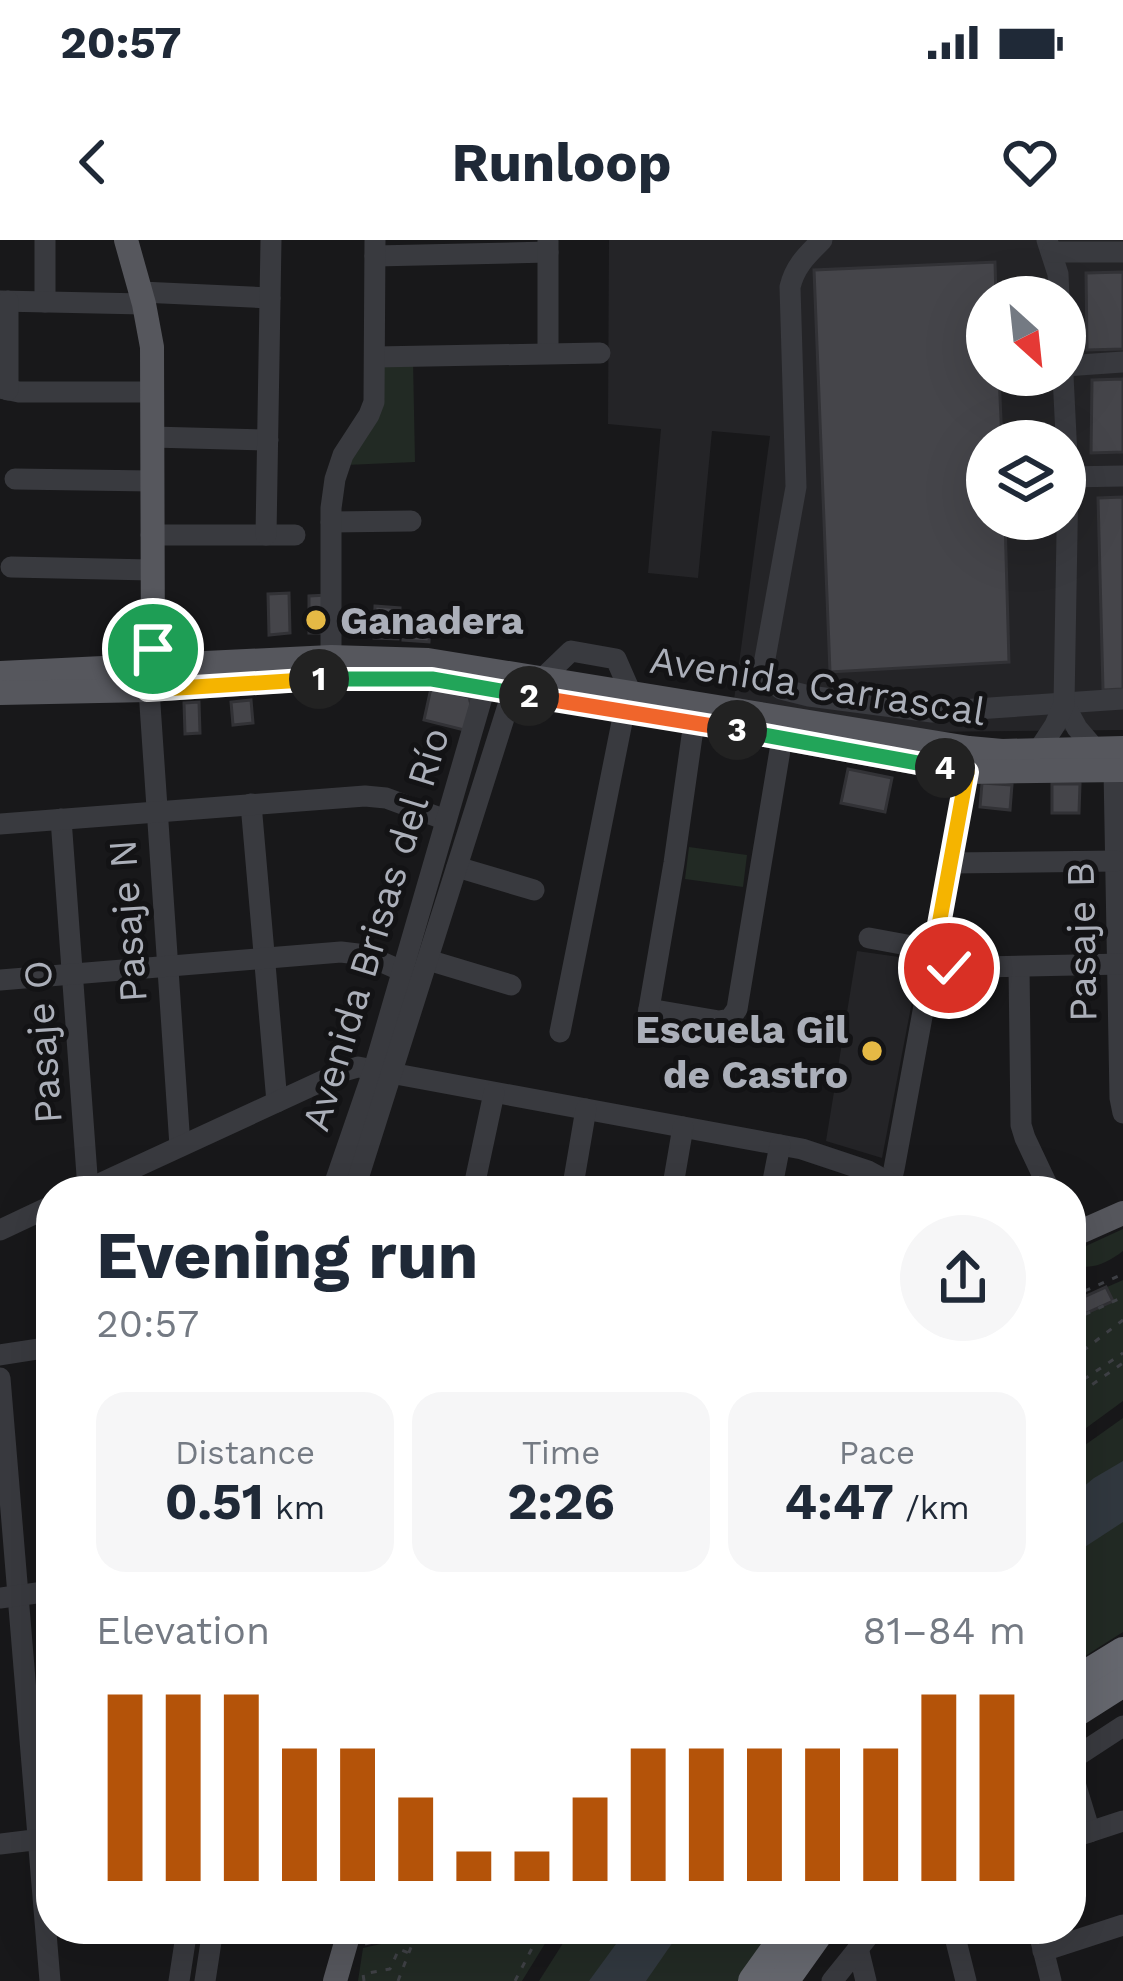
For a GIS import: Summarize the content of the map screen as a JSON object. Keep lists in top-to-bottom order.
{
  "streets": {
    "main road": ["Avenida Carrascal"],
    "street": [
      "Pasaje N",
      "Avenida Brisas del Río",
      "Pasaje B",
      "Pasaje O"
    ]
  },
  "crossings": [
    ["Avenida Carrascal", "Pasaje N"],
    ["Avenida Carrascal", "Avenida Brisas del Río"],
    ["Avenida Carrascal", "Pasaje B"]
  ],
  "places": ["Ganadera", "Escuela Gil de Castro"],
  "north": "bottom right",
  "page": {
    "status": "20:57",
    "header": "Runloop",
    "pins": [
      "1",
      "2",
      "3",
      "4"
    ],
    "heading": ["Evening run", "20:57"],
    "stats": [
      ["Distance", "0.51 km"],
      ["Time", "2:26"],
      ["Pace", "4:47 /km"]
    ],
    "chart": ["Elevation", "81–84 m"]
  }
}
